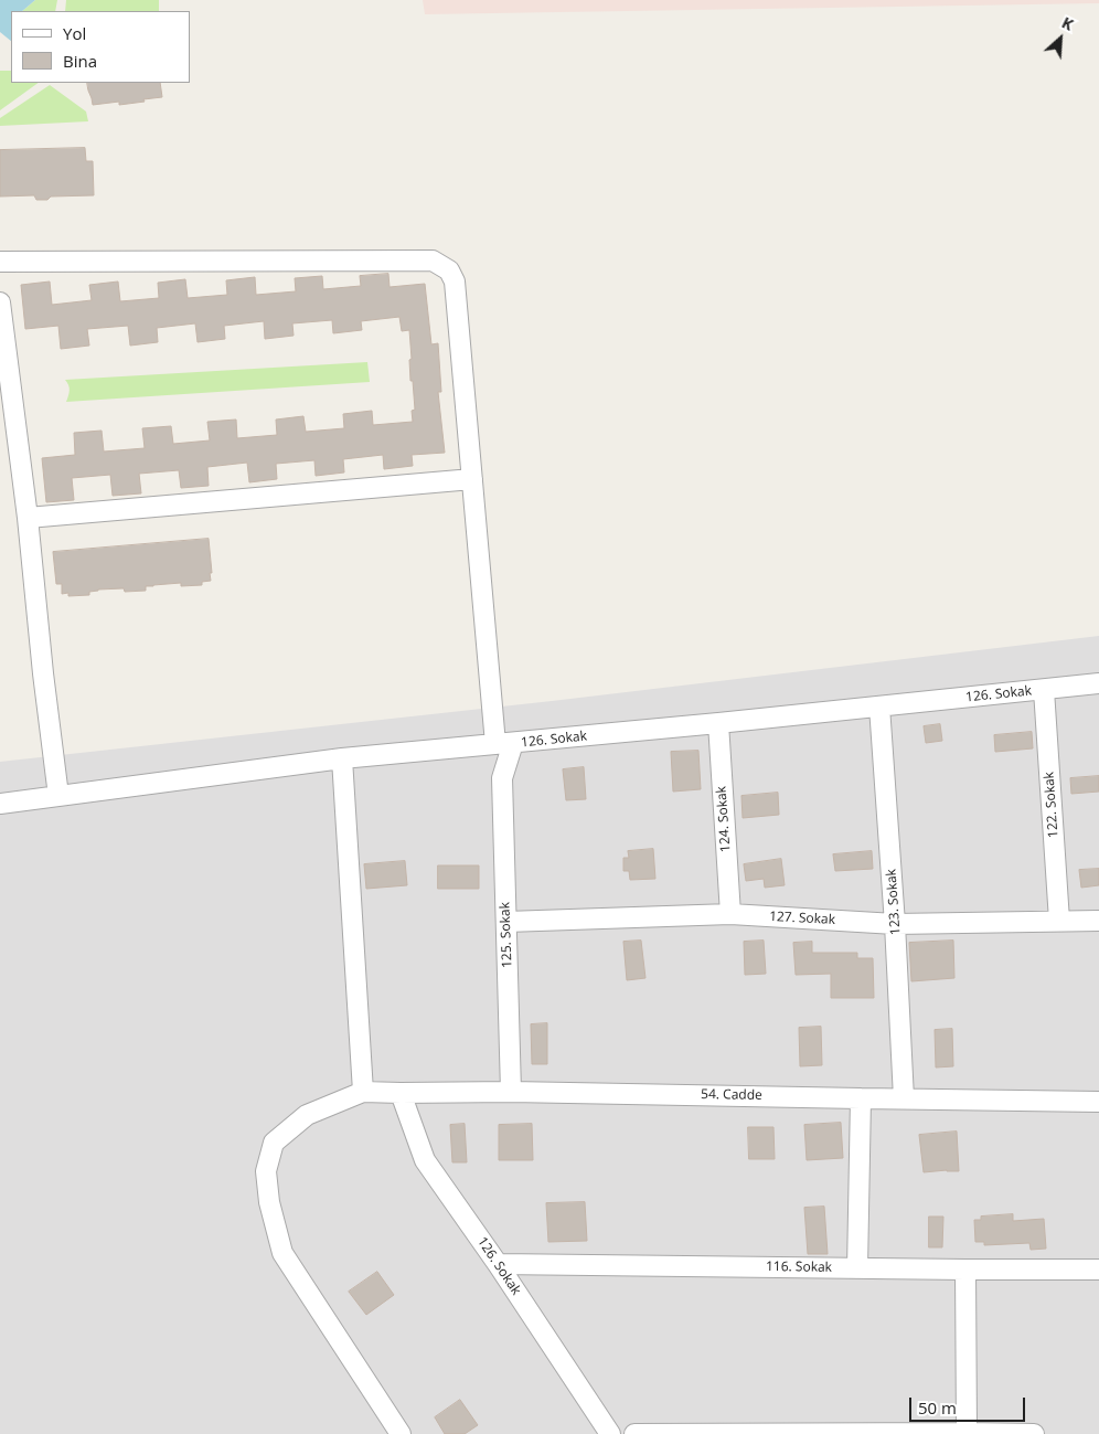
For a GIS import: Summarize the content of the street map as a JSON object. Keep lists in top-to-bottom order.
{
  "streets": {
    "street": [
      "126. Sokak",
      "122. Sokak",
      "124. Sokak",
      "123. Sokak",
      "127. Sokak",
      "125. Sokak",
      "54. Cadde",
      "116. Sokak"
    ]
  },
  "crossings": [
    ["126. Sokak", "122. Sokak"],
    ["126. Sokak", "124. Sokak"],
    ["126. Sokak", "123. Sokak"],
    ["126. Sokak", "125. Sokak"],
    ["126. Sokak", "54. Cadde"],
    ["126. Sokak", "116. Sokak"],
    ["122. Sokak", "127. Sokak"],
    ["124. Sokak", "127. Sokak"],
    ["123. Sokak", "127. Sokak"],
    ["123. Sokak", "54. Cadde"],
    ["127. Sokak", "125. Sokak"],
    ["125. Sokak", "54. Cadde"]
  ],
  "legend": ["Yol", "Bina"],
  "scale_bar": "50 m",
  "north": "top right"
}
